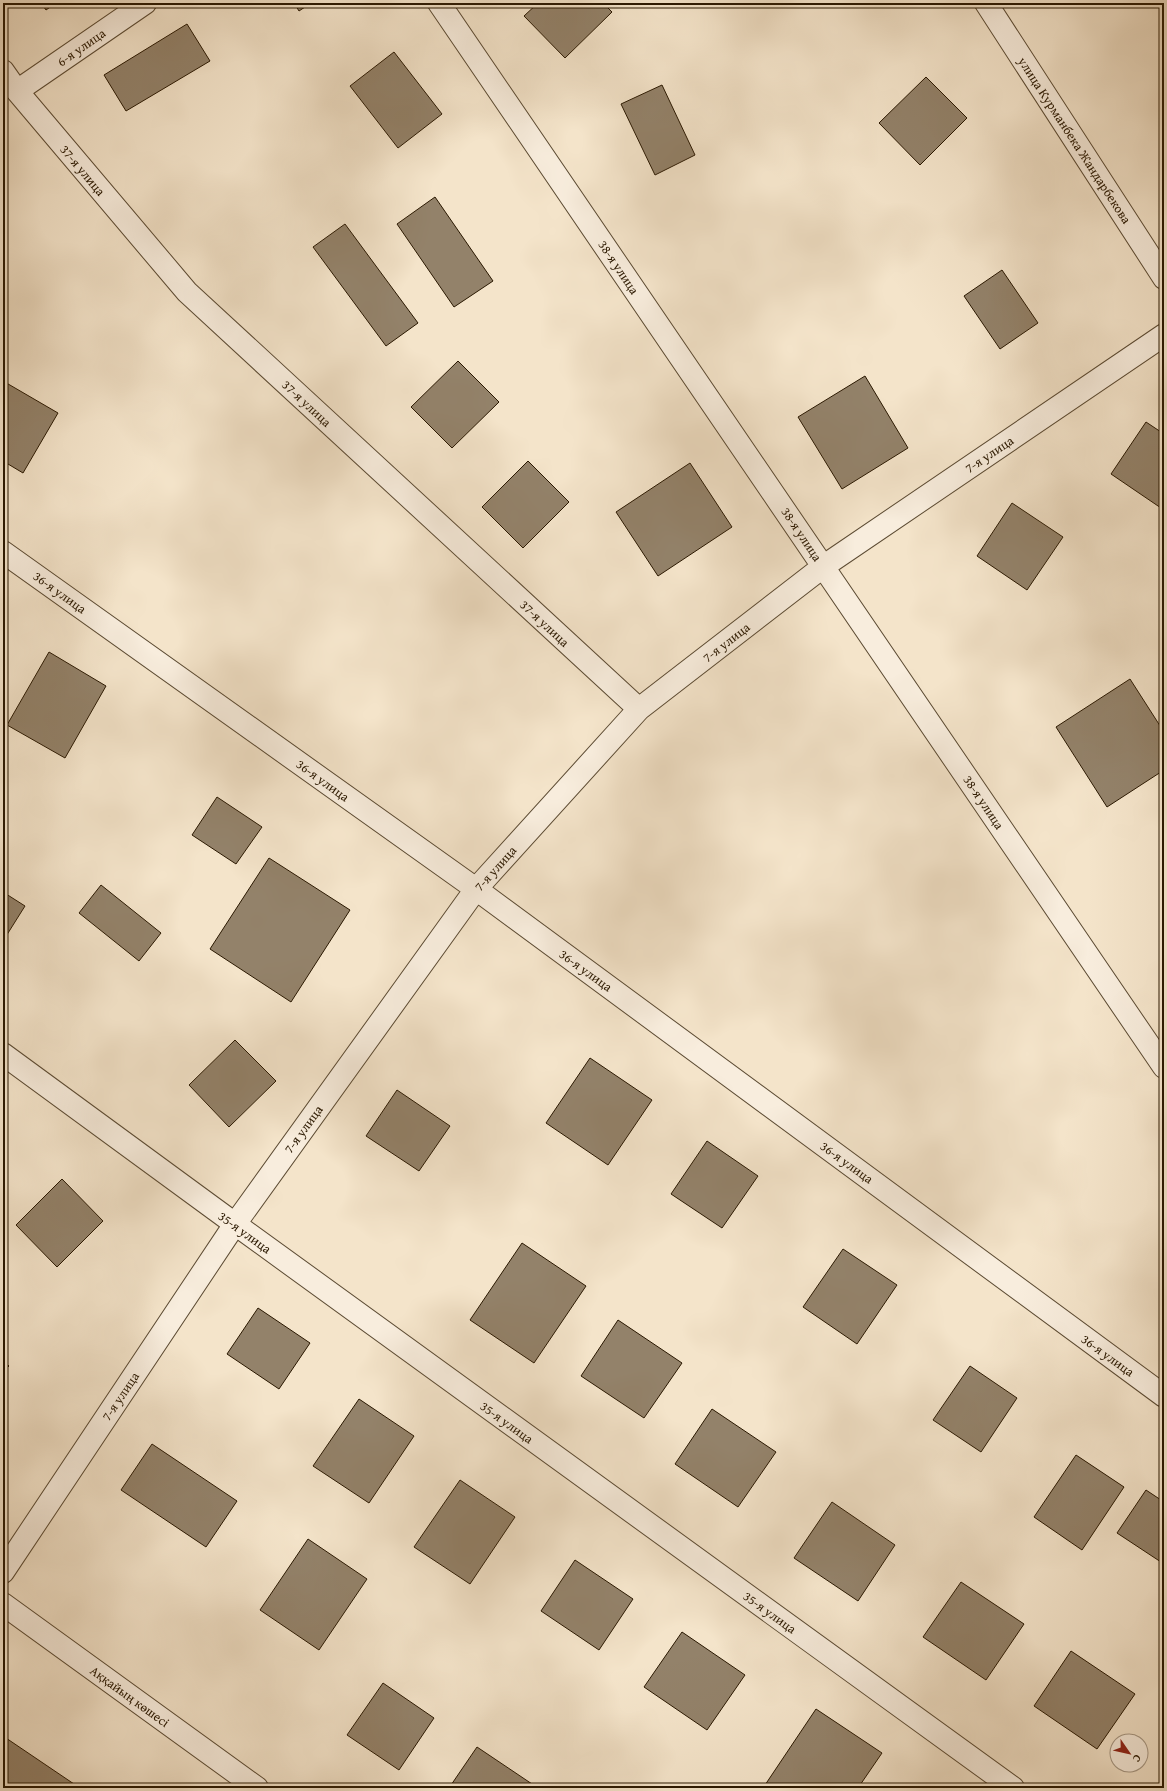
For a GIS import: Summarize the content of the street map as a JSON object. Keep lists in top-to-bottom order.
{
  "streets": {
    "street": [
      "6-я улица",
      "улица Курманбека Жандарбекова",
      "37-я улица",
      "38-я улица",
      "7-я улица",
      "36-я улица",
      "35-я улица",
      "Аққайың көшесі"
    ]
  },
  "crossings": [
    ["6-я улица", "37-я улица"],
    ["37-я улица", "7-я улица"],
    ["38-я улица", "7-я улица"],
    ["7-я улица", "36-я улица"],
    ["7-я улица", "35-я улица"]
  ],
  "north": "bottom right"
}
